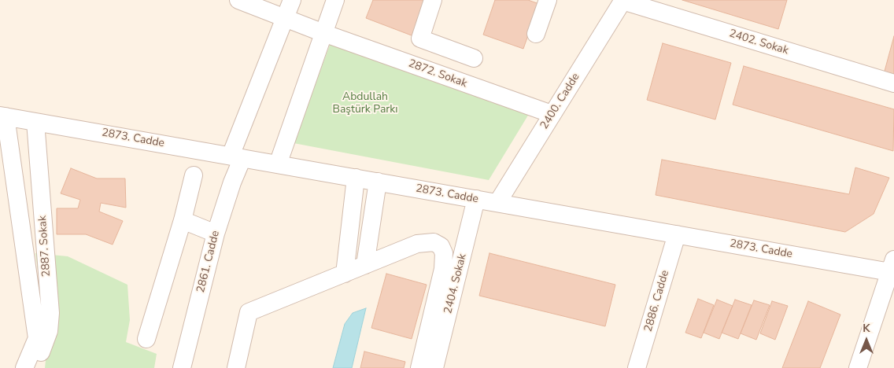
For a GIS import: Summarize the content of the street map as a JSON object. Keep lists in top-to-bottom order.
{
  "streets": {
    "street": [
      "2402. Sokak",
      "2872. Sokak",
      "2400. Cadde",
      "2873. Cadde",
      "2887. Sokak",
      "2861. Cadde",
      "2404. Sokak",
      "2886. Cadde"
    ]
  },
  "crossings": [
    ["2402. Sokak", "2400. Cadde"],
    ["2872. Sokak", "2400. Cadde"],
    ["2872. Sokak", "2861. Cadde"],
    ["2400. Cadde", "2873. Cadde"],
    ["2873. Cadde", "2887. Sokak"],
    ["2873. Cadde", "2861. Cadde"],
    ["2873. Cadde", "2404. Sokak"],
    ["2873. Cadde", "2886. Cadde"]
  ],
  "parks": ["Abdullah Baştürk Parkı"],
  "north": "top"
}
